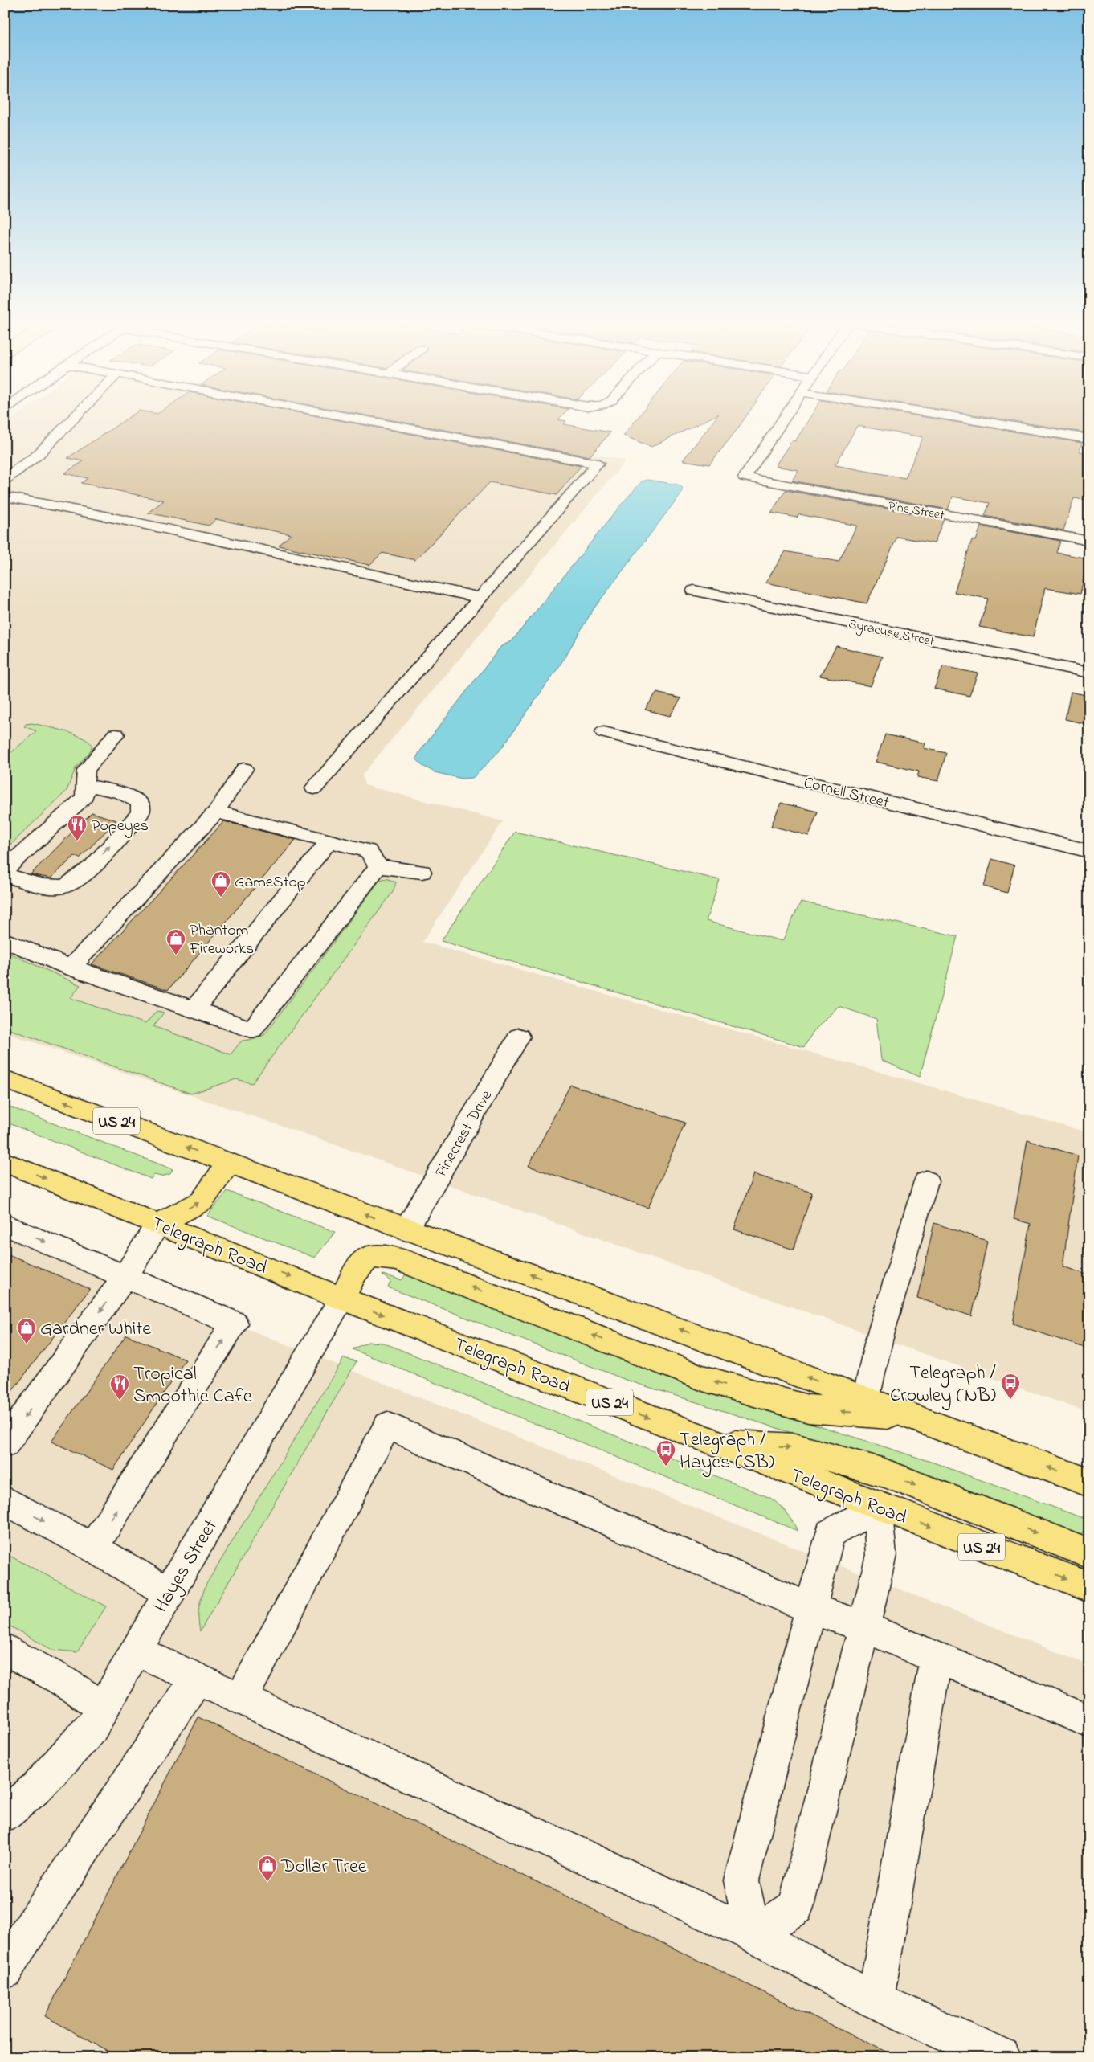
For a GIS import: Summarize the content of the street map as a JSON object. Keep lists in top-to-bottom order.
{
  "streets": {
    "main road": ["US 24", "Telegraph Road"],
    "street": [
      "Pine Street",
      "Syracuse Street",
      "Cornell Street",
      "Pinecrest Drive",
      "Hayes Street"
    ]
  },
  "crossings": [
    ["US 24", "Pinecrest Drive"],
    ["Telegraph Road", "Hayes Street"]
  ],
  "places": {
    "restaurant": ["Popeyes", "Tropical Smoothie Cafe"],
    "shop": [
      "GameStop",
      "Phantom Fireworks",
      "Gardner White",
      "Dollar Tree"
    ],
    "bus stop": ["Telegraph / Crowley (NB)", "Telegraph / Hayes (SB)"]
  }
}
